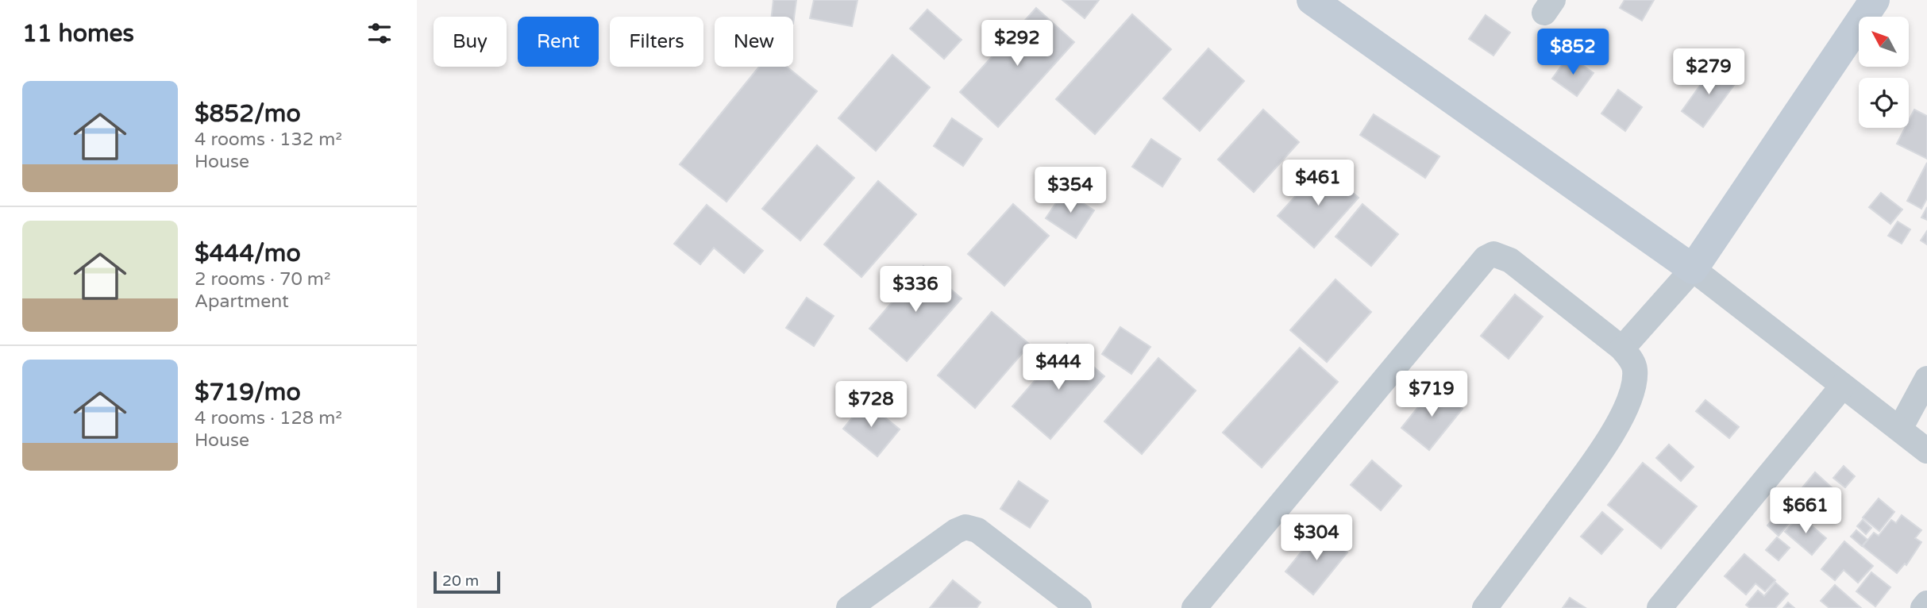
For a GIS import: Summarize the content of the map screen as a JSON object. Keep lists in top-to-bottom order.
{
  "scale_bar": "20 m",
  "north": "top left",
  "page": {
    "heading": "11 homes",
    "chip": [
      "Buy",
      "Rent",
      "Filters",
      "New"
    ],
    "price": [
      "$292",
      "$852",
      "$279",
      "$461",
      "$354",
      "$336",
      "$444",
      "$719",
      "$728",
      "$661",
      "$304"
    ],
    "list": [
      {
        "name": "$852/mo",
        "note": "4 rooms · 132 m² · House"
      },
      {
        "name": "$444/mo",
        "note": "2 rooms · 70 m² · Apartment"
      },
      {
        "name": "$719/mo",
        "note": "4 rooms · 128 m² · House"
      }
    ],
    "scale": "20 m"
  }
}
